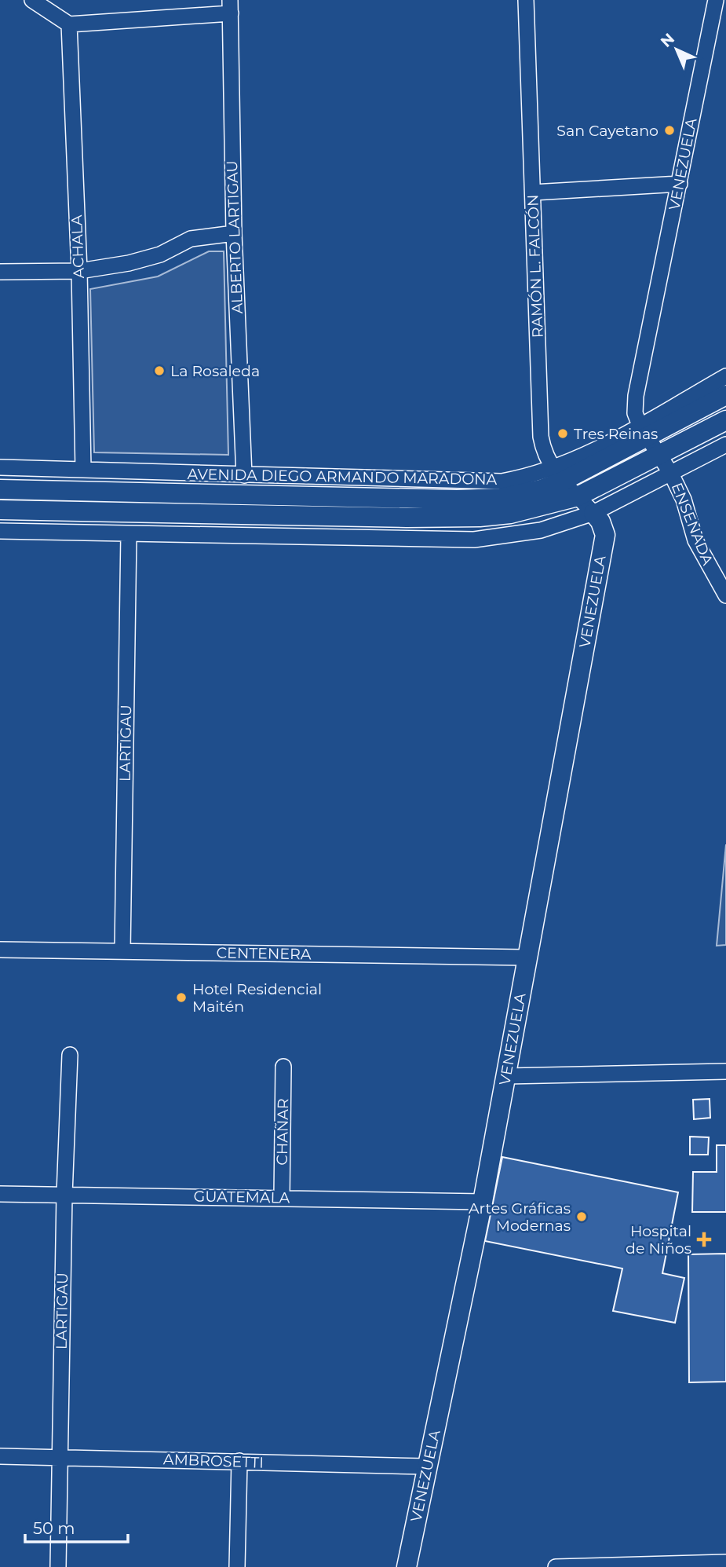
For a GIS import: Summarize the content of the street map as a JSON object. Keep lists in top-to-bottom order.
{
  "streets": {
    "main road": ["VENEZUELA", "AVENIDA DIEGO ARMANDO MARADONA"],
    "street": [
      "ALBERTO LARTIGAU",
      "ACHALA",
      "RAMÓN L. FALCÓN",
      "ENSENADA",
      "LARTIGAU",
      "CENTENERA",
      "CHAÑAR",
      "GUATEMALA",
      "AMBROSETTI"
    ]
  },
  "crossings": [
    ["VENEZUELA", "RAMÓN L. FALCÓN"],
    ["VENEZUELA", "AVENIDA DIEGO ARMANDO MARADONA"],
    ["VENEZUELA", "ENSENADA"],
    ["VENEZUELA", "CENTENERA"],
    ["VENEZUELA", "GUATEMALA"],
    ["VENEZUELA", "AMBROSETTI"],
    ["ALBERTO LARTIGAU", "AVENIDA DIEGO ARMANDO MARADONA"],
    ["ACHALA", "AVENIDA DIEGO ARMANDO MARADONA"],
    ["RAMÓN L. FALCÓN", "AVENIDA DIEGO ARMANDO MARADONA"],
    ["AVENIDA DIEGO ARMANDO MARADONA", "ENSENADA"],
    ["LARTIGAU", "CENTENERA"],
    ["LARTIGAU", "GUATEMALA"],
    ["LARTIGAU", "AMBROSETTI"],
    ["CHAÑAR", "GUATEMALA"]
  ],
  "places": {
    "other": [
      "San Cayetano",
      "La Rosaleda",
      "Tres Reinas",
      "Hotel Residencial Maitén",
      "Artes Gráficas Modernas"
    ],
    "health": ["Hospital de Niños"]
  },
  "scale_bar": "50 m",
  "north": "top left"
}
